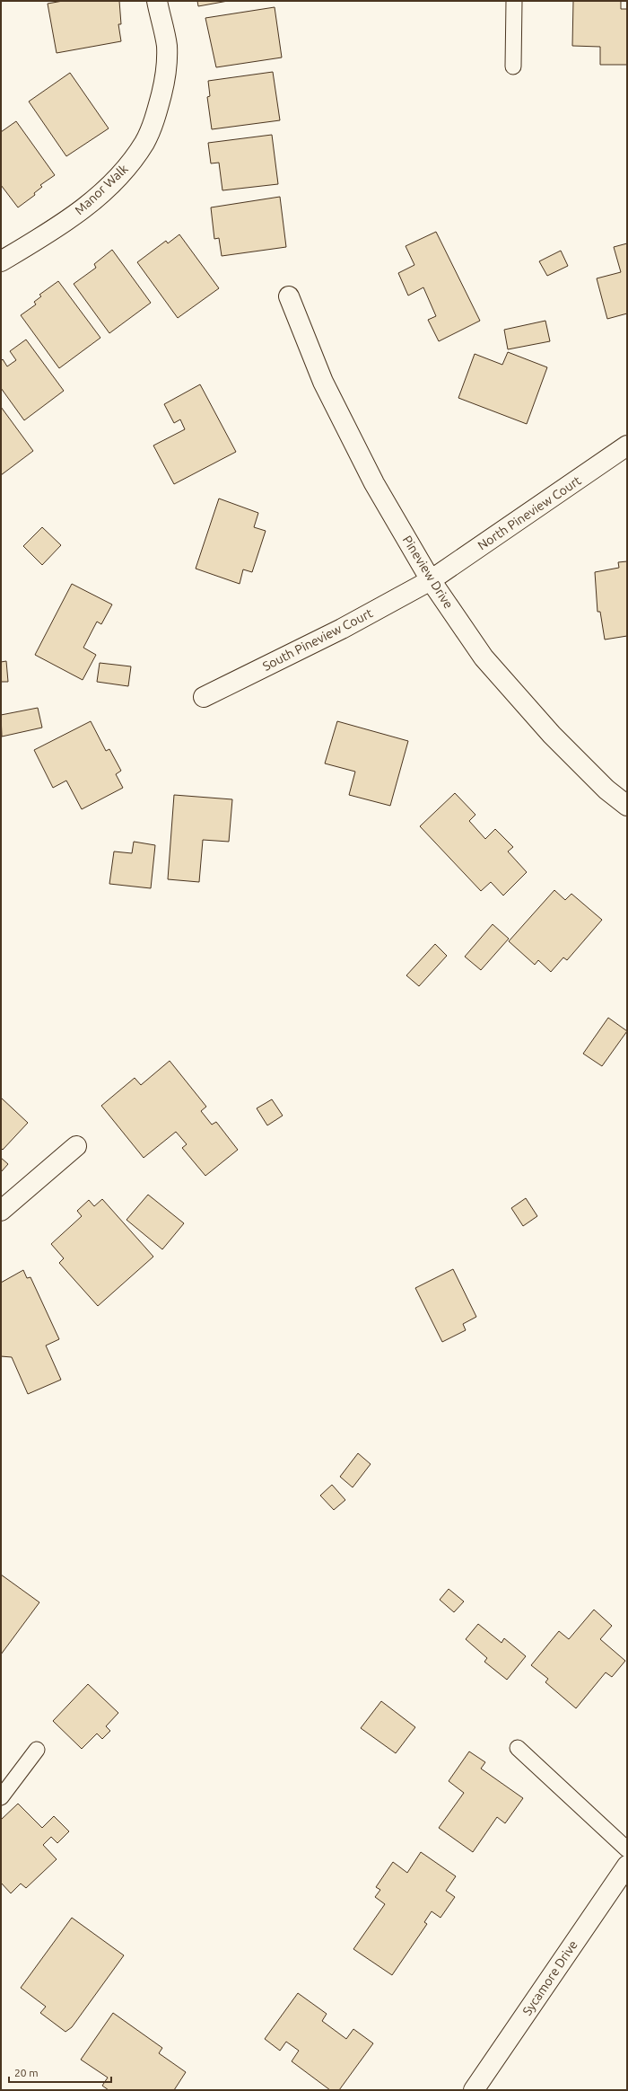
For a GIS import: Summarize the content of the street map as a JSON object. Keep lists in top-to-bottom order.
{
  "streets": {
    "street": [
      "Manor Walk",
      "North Pineview Court",
      "Pineview Drive",
      "South Pineview Court",
      "Sycamore Drive"
    ]
  },
  "crossings": [
    ["North Pineview Court", "Pineview Drive"],
    ["North Pineview Court", "South Pineview Court"],
    ["Pineview Drive", "South Pineview Court"]
  ],
  "scale_bar": "20 m"
}
